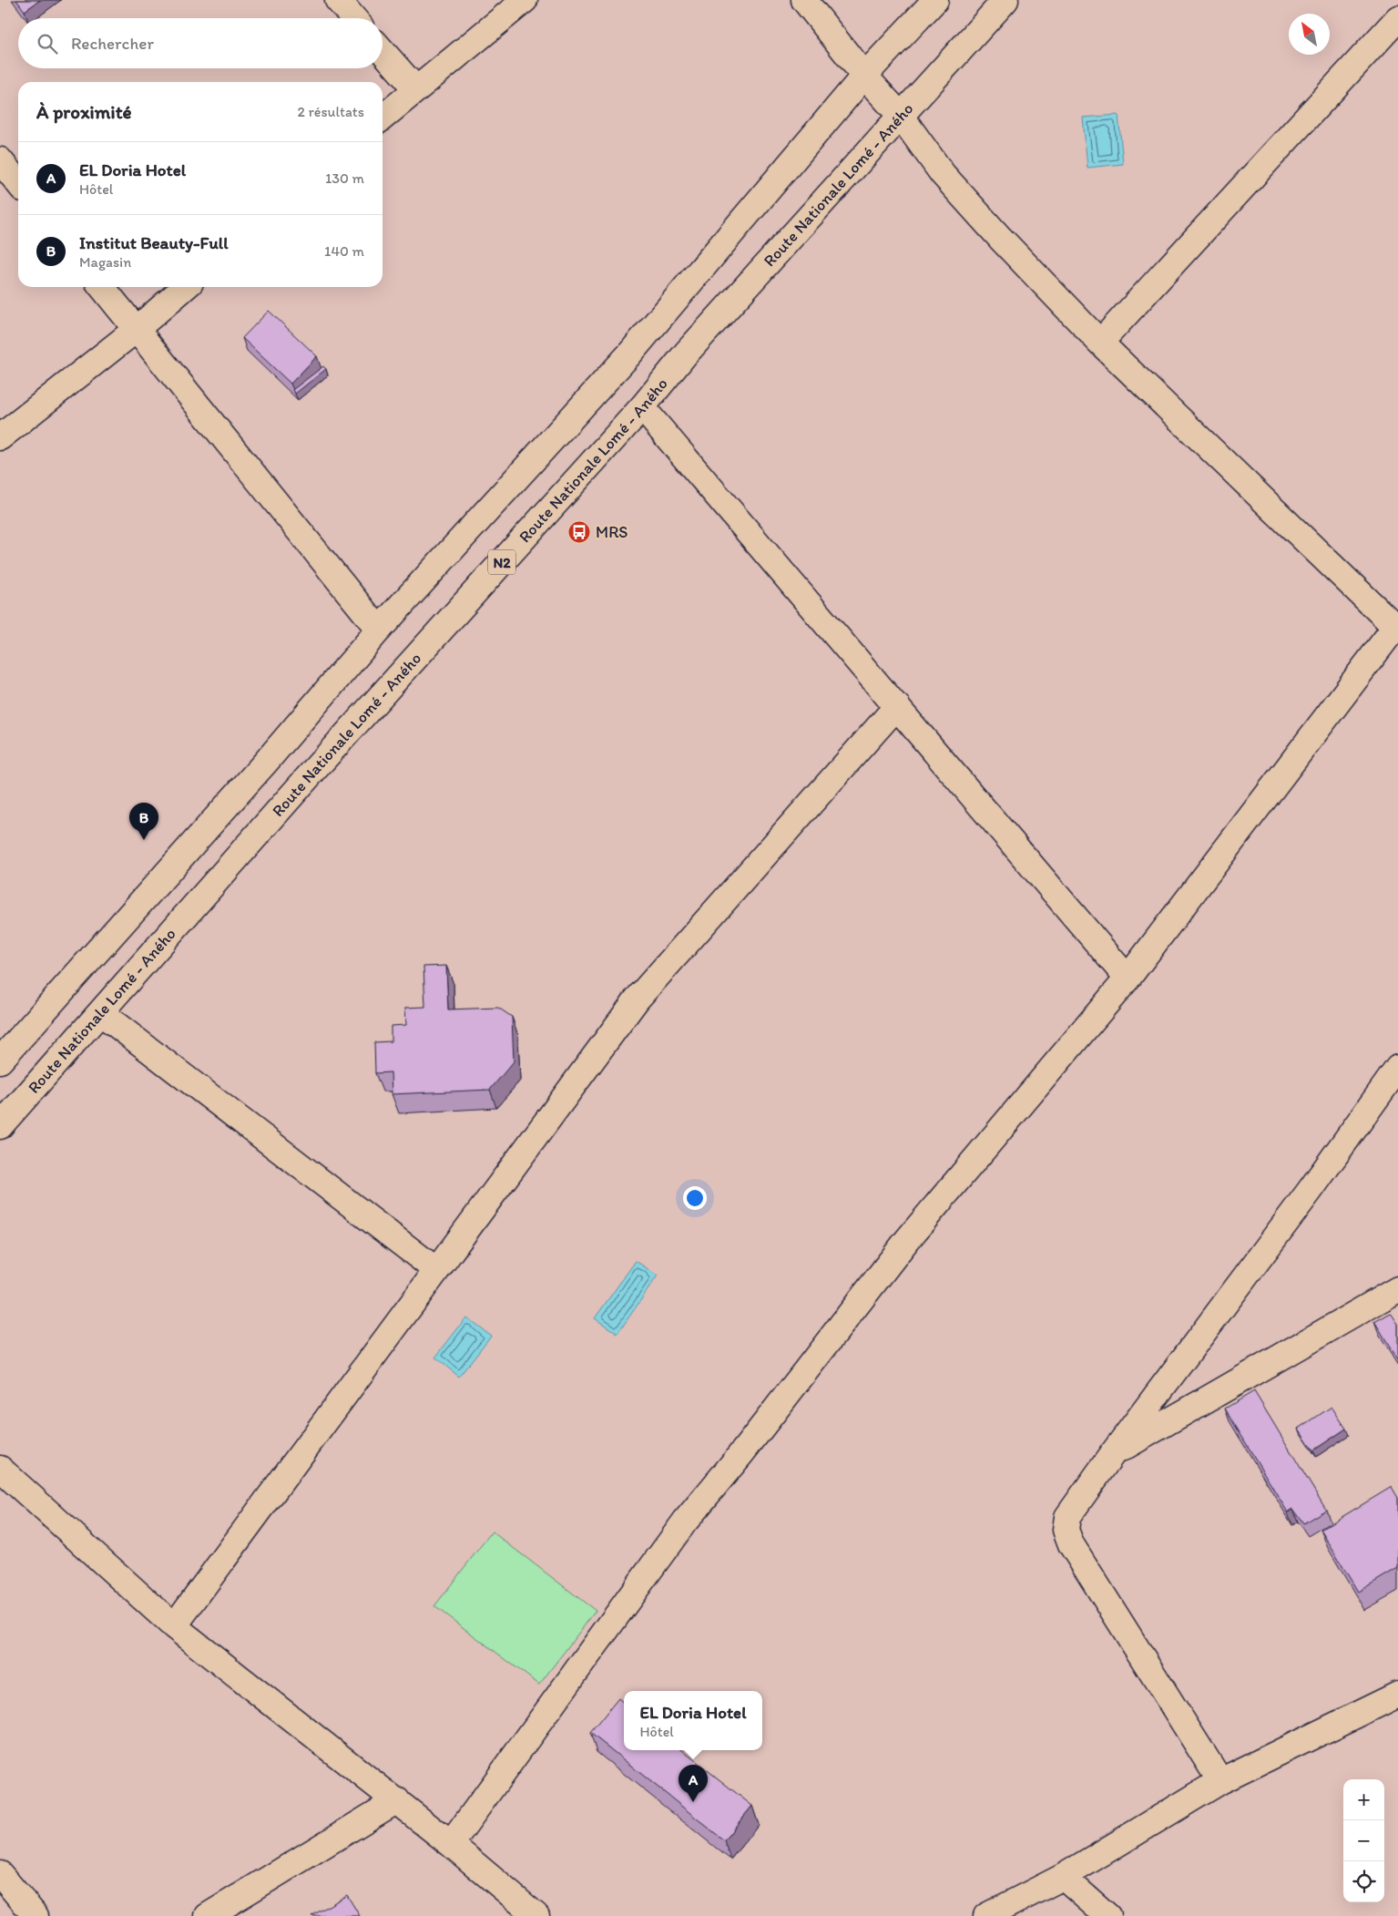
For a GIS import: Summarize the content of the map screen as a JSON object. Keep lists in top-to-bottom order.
{
  "streets": {
    "main road": ["Route Nationale Lomé - Aného", "N2"]
  },
  "places": {
    "bus stop": ["MRS"]
  },
  "north": "top left",
  "page": {
    "search": "Rechercher",
    "heading": ["À proximité", "2 résultats"],
    "list": [
      {
        "mark": "A",
        "name": "EL Doria Hotel",
        "note": "Hôtel",
        "value": "130 m"
      },
      {
        "mark": "B",
        "name": "Institut Beauty-Full",
        "note": "Magasin",
        "value": "140 m"
      }
    ],
    "pins": ["B", "A"],
    "popup": ["EL Doria Hotel", "Hôtel"],
    "map_buttons": ["+", "−"]
  }
}
